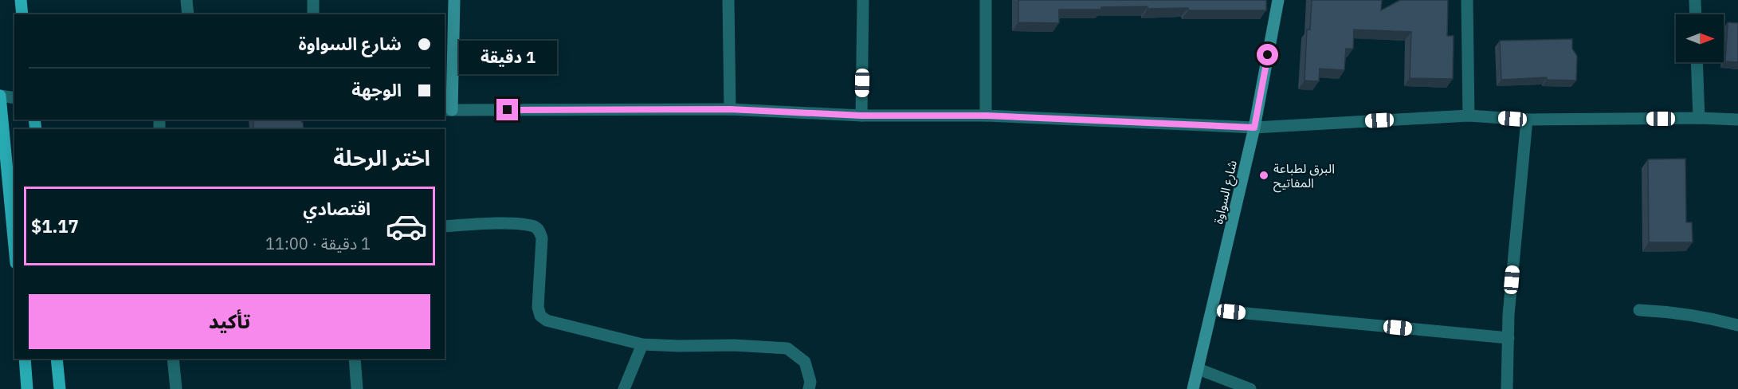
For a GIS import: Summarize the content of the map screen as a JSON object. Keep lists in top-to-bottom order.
{
  "streets": {
    "street": ["شارع السواوة"]
  },
  "places": ["البرق لطباعة المفاتيح"],
  "north": "right",
  "page": {
    "banner": ["شارع السواوة", "الوجهة"],
    "bubble": "1 دقيقة",
    "heading": "اختر الرحلة",
    "list": [
      {
        "name": "اقتصادي",
        "note": "1 دقيقة · 11:00",
        "value": "$1.17"
      }
    ],
    "buttons": "تأكيد"
  }
}
